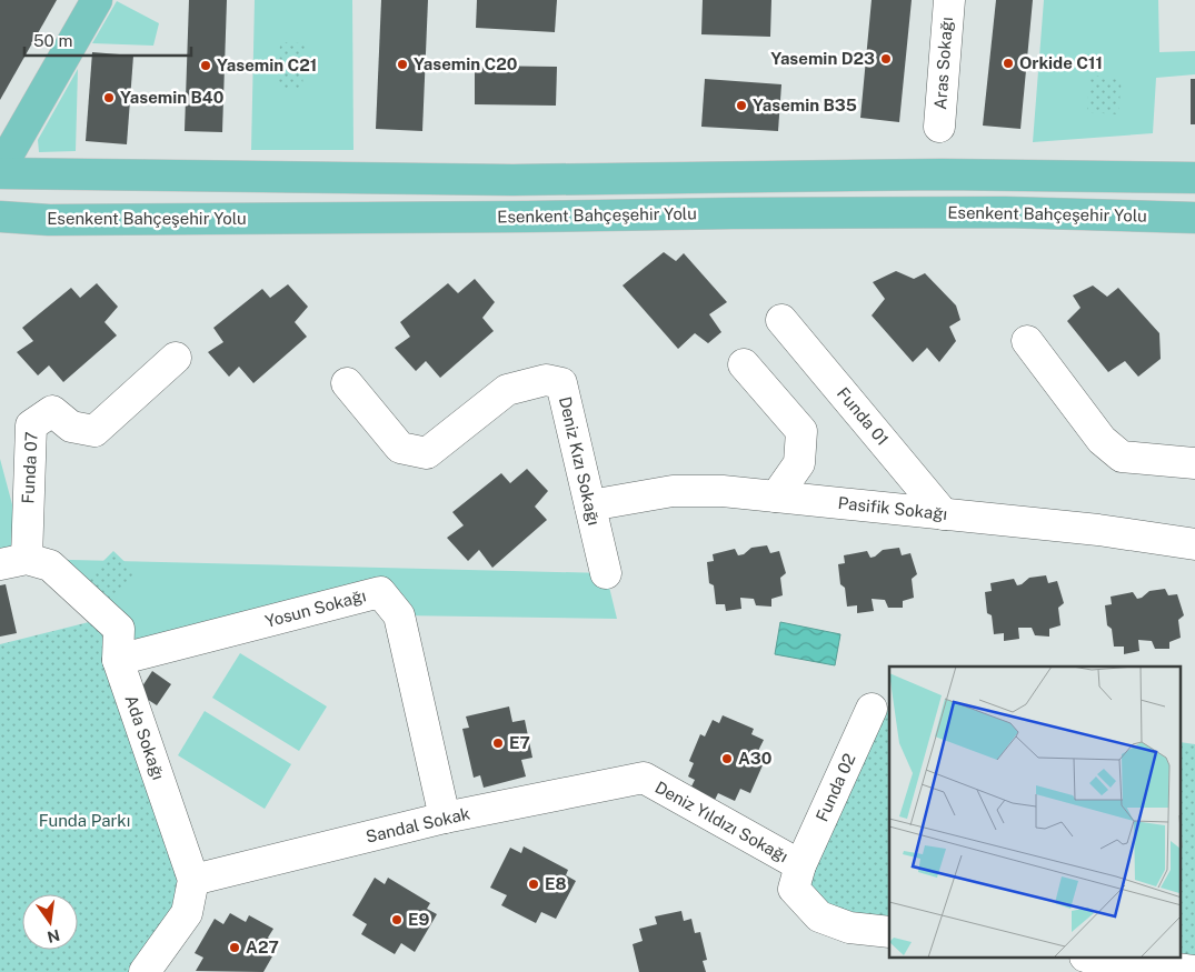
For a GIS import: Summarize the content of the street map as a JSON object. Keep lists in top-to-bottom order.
{
  "streets": {
    "main road": ["Esenkent Bahçeşehir Yolu"],
    "street": [
      "Aras Sokağı",
      "Funda 01",
      "Deniz Kızı Sokağı",
      "Funda 07",
      "Pasifik Sokağı",
      "Yosun Sokağı",
      "Ada Sokağı",
      "Funda 02",
      "Deniz Yıldızı Sokağı",
      "Sandal Sokak"
    ]
  },
  "crossings": [
    ["Funda 01", "Pasifik Sokağı"],
    ["Deniz Kızı Sokağı", "Pasifik Sokağı"],
    ["Funda 07", "Ada Sokağı"],
    ["Yosun Sokağı", "Ada Sokağı"],
    ["Yosun Sokağı", "Sandal Sokak"],
    ["Ada Sokağı", "Sandal Sokak"],
    ["Funda 02", "Deniz Yıldızı Sokağı"],
    ["Deniz Yıldızı Sokağı", "Sandal Sokak"]
  ],
  "parks": ["Funda Parkı"],
  "places": [
    "Yasemin D23",
    "Orkide C11",
    "Yasemin C20",
    "Yasemin C21",
    "Yasemin B40",
    "Yasemin B35",
    "E7",
    "A30",
    "E8",
    "E9",
    "A27"
  ],
  "scale_bar": "50 m",
  "north": "bottom"
}
